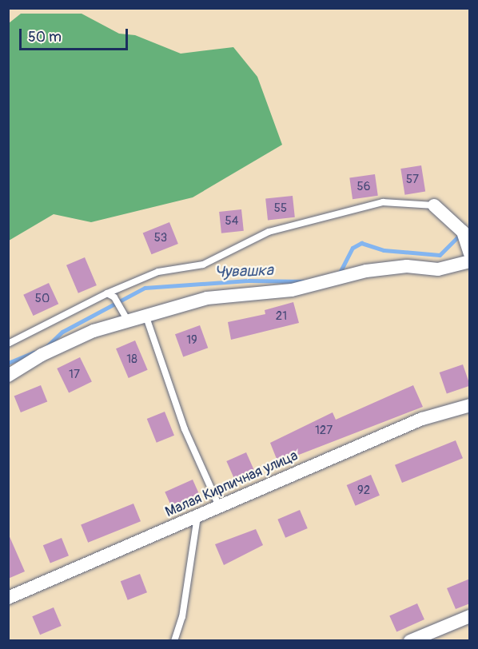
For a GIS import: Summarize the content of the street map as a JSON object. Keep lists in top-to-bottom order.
{
  "streets": {
    "street": ["Малая Кирпичная улица"]
  },
  "water": ["Чувашка"],
  "house_numbers": [
    "57",
    "56",
    "55",
    "54",
    "53",
    "50",
    "21",
    "19",
    "18",
    "17",
    "127",
    "92"
  ],
  "scale_bar": "50 m"
}
